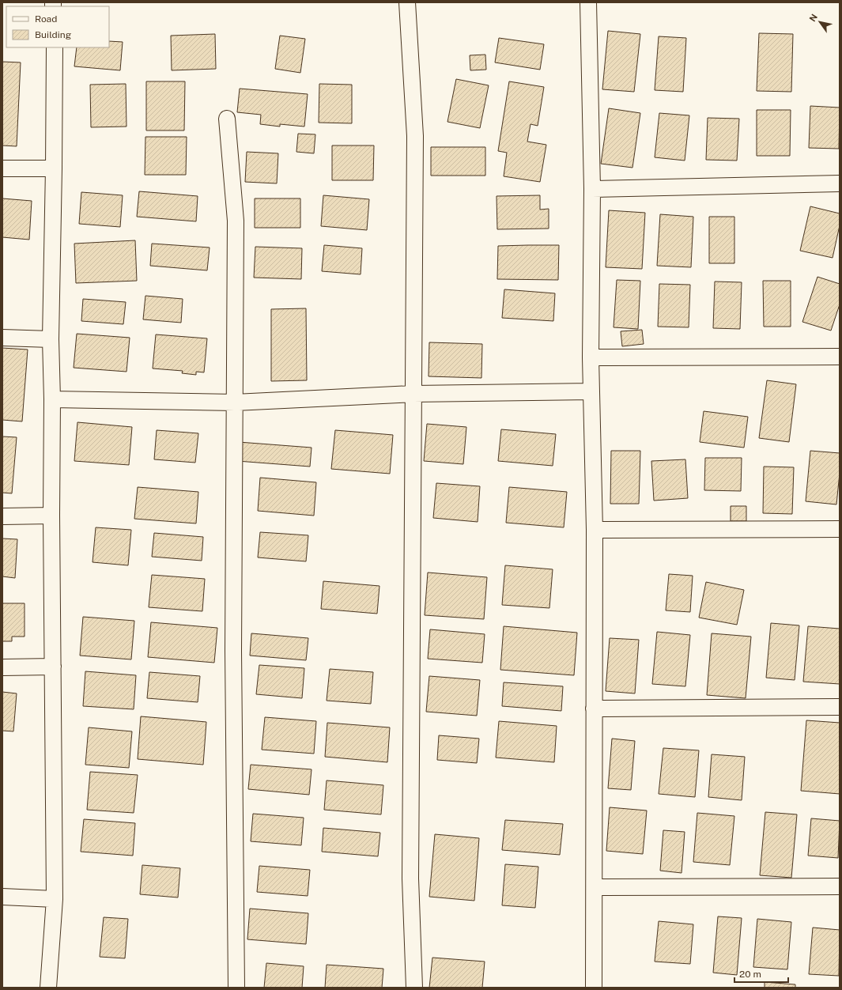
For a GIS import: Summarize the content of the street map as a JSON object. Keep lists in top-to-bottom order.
{
  "legend": ["Road", "Building"],
  "scale_bar": "20 m",
  "north": "top left"
}
